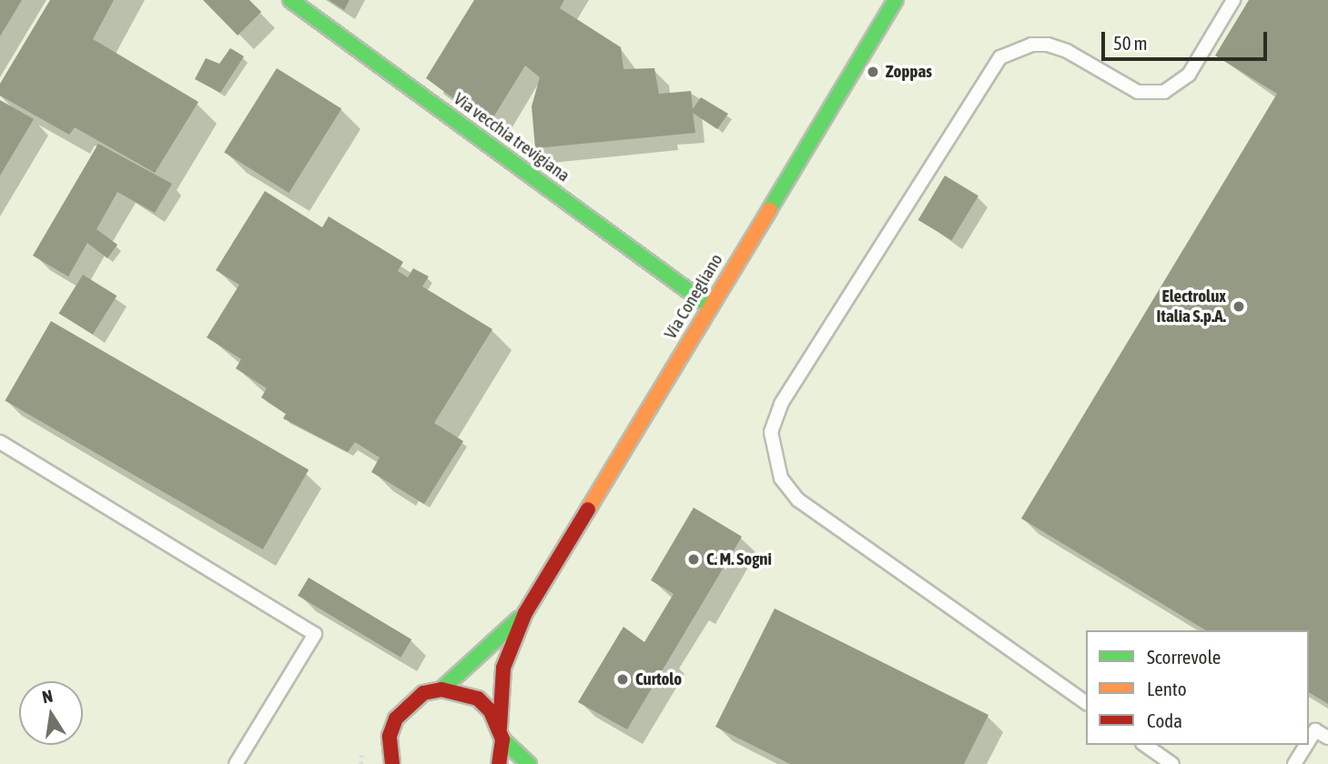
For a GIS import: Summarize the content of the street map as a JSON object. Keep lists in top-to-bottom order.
{
  "streets": {
    "main road": ["Via vecchia trevigiana", "Via Conegliano"]
  },
  "crossings": [
    ["Via vecchia trevigiana", "Via Conegliano"]
  ],
  "places": [
    "Zoppas",
    "Electrolux Italia S.p.A.",
    "C. M. Sogni",
    "Curtolo"
  ],
  "legend": ["Scorrevole", "Lento", "Coda"],
  "scale_bar": "50 m",
  "north": "top"
}
